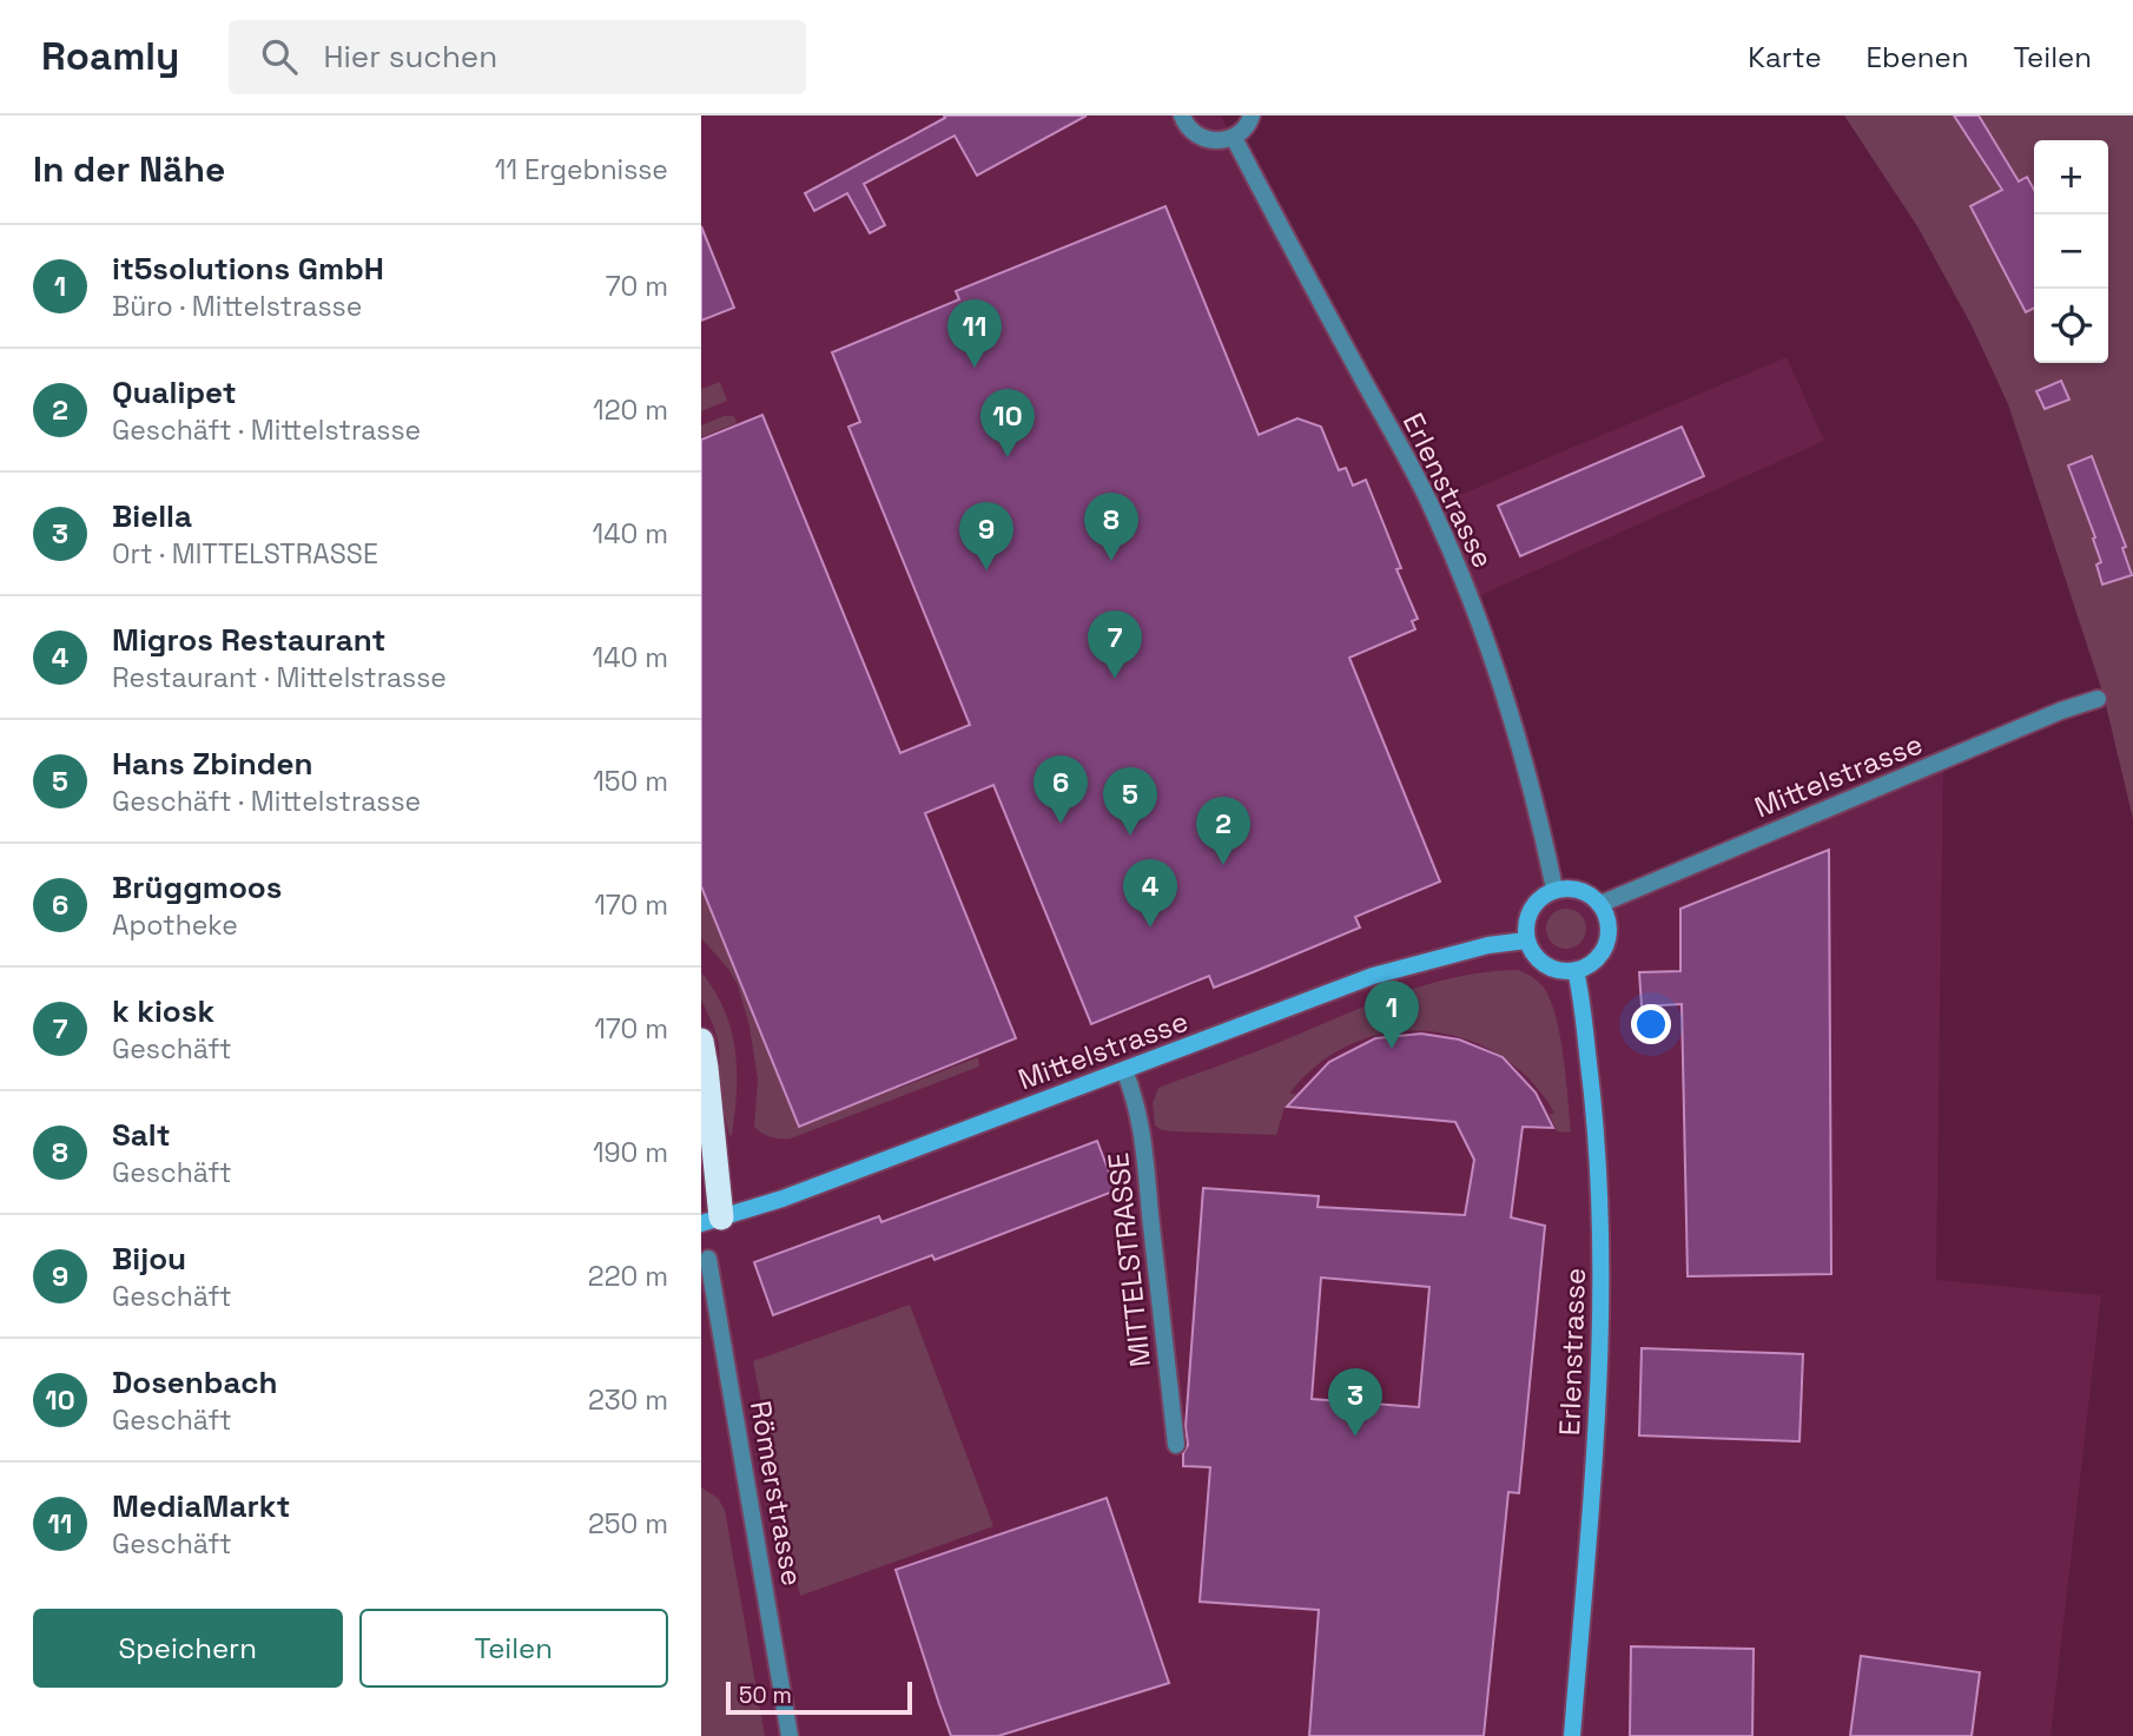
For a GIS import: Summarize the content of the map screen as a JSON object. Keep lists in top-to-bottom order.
{
  "streets": {
    "main road": ["Erlenstrasse", "Mittelstrasse"],
    "street": ["MITTELSTRASSE", "Römerstrasse"]
  },
  "crossings": [
    ["Erlenstrasse", "Mittelstrasse"],
    ["Mittelstrasse", "MITTELSTRASSE"]
  ],
  "scale_bar": "50 m",
  "page": {
    "header": "Roamly",
    "search": "Hier suchen",
    "nav": ["Karte", "Ebenen", "Teilen"],
    "heading": ["In der Nähe", "11 Ergebnisse"],
    "map_buttons": ["+", "−"],
    "list": [
      {
        "mark": "1",
        "name": "it5solutions GmbH",
        "note": "Büro · Mittelstrasse",
        "value": "70 m"
      },
      {
        "mark": "2",
        "name": "Qualipet",
        "note": "Geschäft · Mittelstrasse",
        "value": "120 m"
      },
      {
        "mark": "3",
        "name": "Biella",
        "note": "Ort · MITTELSTRASSE",
        "value": "140 m"
      },
      {
        "mark": "4",
        "name": "Migros Restaurant",
        "note": "Restaurant · Mittelstrasse",
        "value": "140 m"
      },
      {
        "mark": "5",
        "name": "Hans Zbinden",
        "note": "Geschäft · Mittelstrasse",
        "value": "150 m"
      },
      {
        "mark": "6",
        "name": "Brüggmoos",
        "note": "Apotheke",
        "value": "170 m"
      },
      {
        "mark": "7",
        "name": "k kiosk",
        "note": "Geschäft",
        "value": "170 m"
      },
      {
        "mark": "8",
        "name": "Salt",
        "note": "Geschäft",
        "value": "190 m"
      },
      {
        "mark": "9",
        "name": "Bijou",
        "note": "Geschäft",
        "value": "220 m"
      },
      {
        "mark": "10",
        "name": "Dosenbach",
        "note": "Geschäft",
        "value": "230 m"
      },
      {
        "mark": "11",
        "name": "MediaMarkt",
        "note": "Geschäft",
        "value": "250 m"
      }
    ],
    "pins": [
      "11",
      "10",
      "8",
      "9",
      "7",
      "6",
      "5",
      "2",
      "4",
      "1",
      "3"
    ],
    "buttons": ["Speichern", "Teilen"],
    "scale": "50 m"
  }
}
